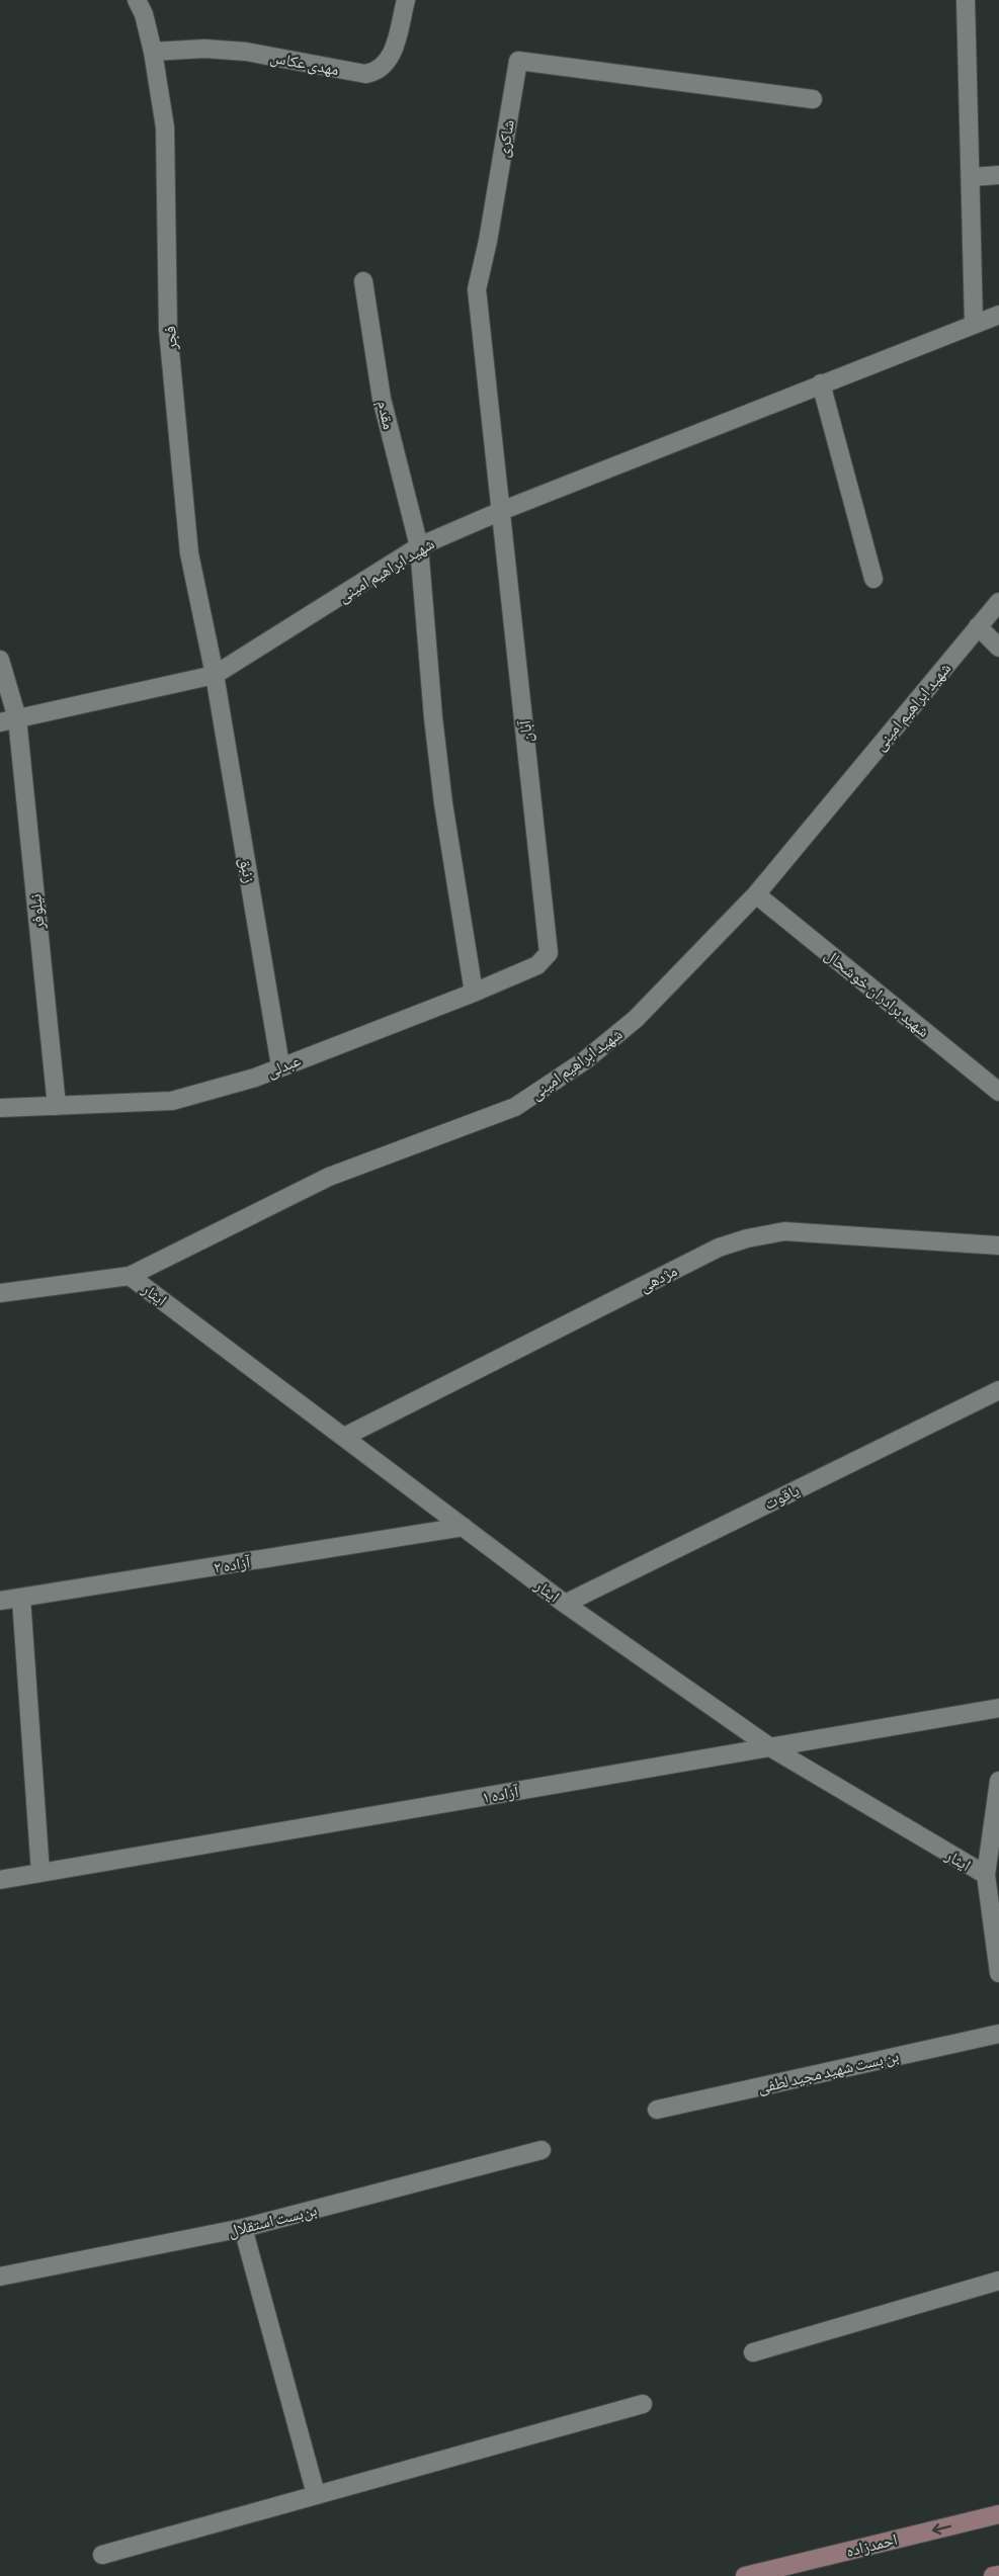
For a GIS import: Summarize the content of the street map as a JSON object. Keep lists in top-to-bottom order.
{
  "streets": {
    "main road": ["احمدزاده"],
    "street": [
      "مهدی عکاس",
      "شاکری",
      "فجر",
      "مقدم",
      "شهید ابراهیم امینی",
      "آبان",
      "زنبق",
      "نیلوفر",
      "شهید برادران خوشحال",
      "عبدلی",
      "مژدهی",
      "ایثار",
      "یاقوت",
      "آزاده ۲",
      "آزاده ۱",
      "بن بست شهید مجید لطفی",
      "بن‌بست استقلال"
    ]
  },
  "crossings": [
    ["مهدی عکاس", "فجر"],
    ["شاکری", "شهید ابراهیم امینی"],
    ["شاکری", "آبان"],
    ["فجر", "شهید ابراهیم امینی"],
    ["فجر", "زنبق"],
    ["مقدم", "شهید ابراهیم امینی"],
    ["مقدم", "عبدلی"],
    ["شهید ابراهیم امینی", "آبان"],
    ["شهید ابراهیم امینی", "زنبق"],
    ["شهید ابراهیم امینی", "نیلوفر"],
    ["شهید ابراهیم امینی", "شهید برادران خوشحال"],
    ["شهید ابراهیم امینی", "ایثار"],
    ["آبان", "عبدلی"],
    ["زنبق", "عبدلی"],
    ["نیلوفر", "عبدلی"],
    ["مژدهی", "ایثار"],
    ["ایثار", "یاقوت"],
    ["ایثار", "آزاده ۲"],
    ["ایثار", "آزاده ۱"]
  ],
  "one_way": ["احمدزاده"]
}
